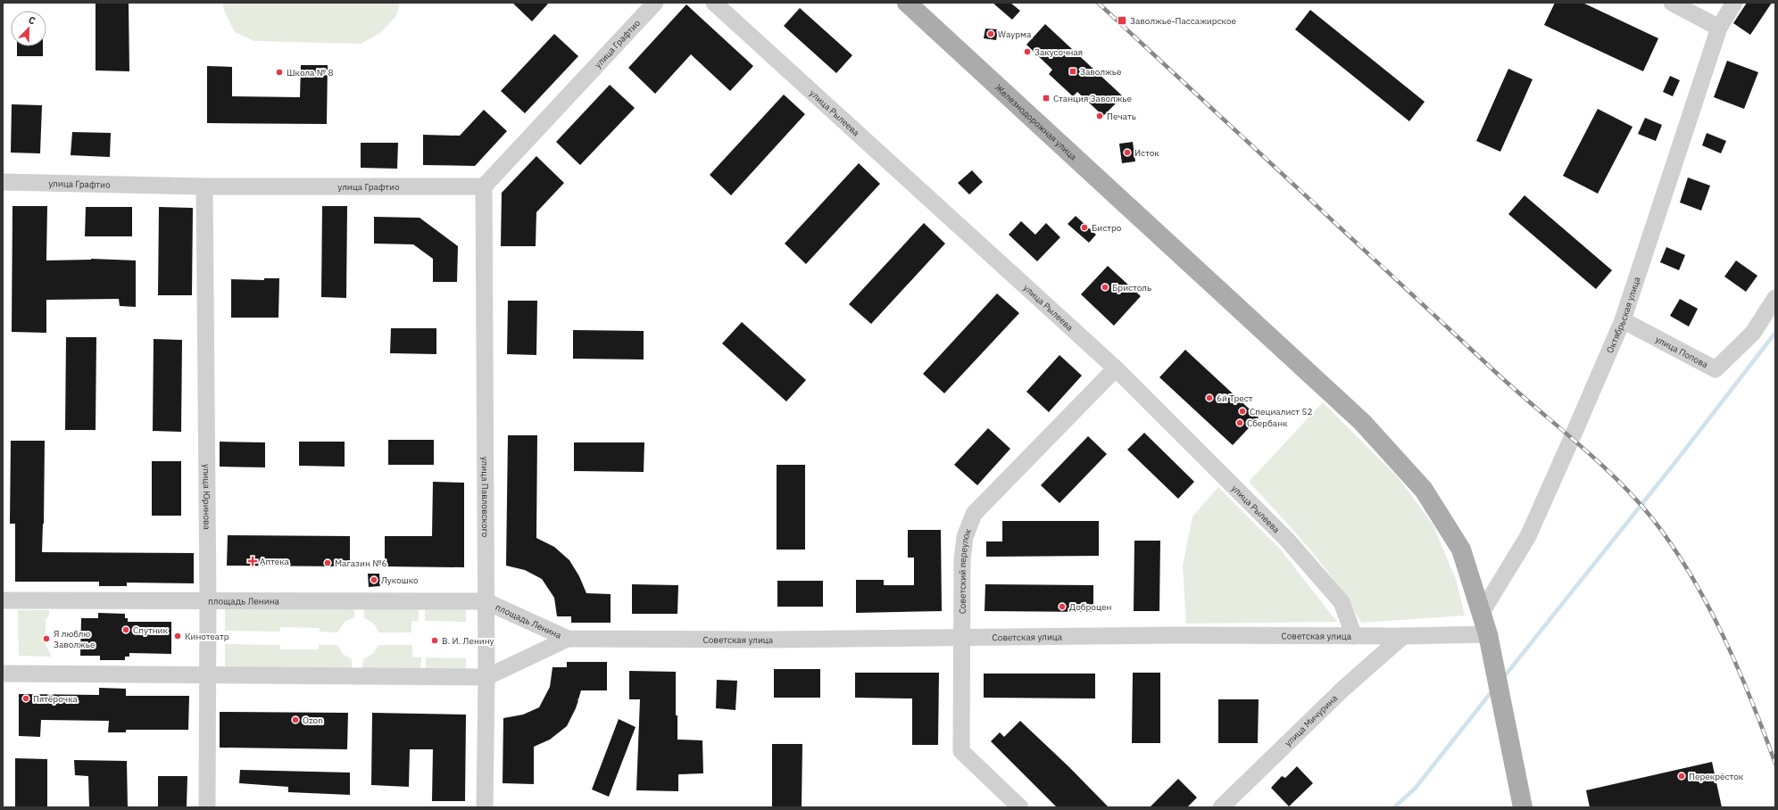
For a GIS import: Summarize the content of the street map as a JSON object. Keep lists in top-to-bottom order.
{
  "streets": {
    "main road": ["Железнодорожная улица"],
    "street": [
      "улица Графтио",
      "улица Рылеева",
      "Октябрьская улица",
      "улица Попова",
      "улица Юринова",
      "улица Павловского",
      "Советский переулок",
      "площадь Ленина",
      "Советская улица",
      "улица Мичурина"
    ]
  },
  "crossings": [
    ["улица Графтио", "улица Юринова"],
    ["улица Графтио", "улица Павловского"],
    ["улица Рылеева", "Советский переулок"],
    ["улица Рылеева", "Советская улица"],
    ["Железнодорожная улица", "Октябрьская улица"],
    ["Железнодорожная улица", "Советская улица"],
    ["Октябрьская улица", "улица Попова"],
    ["улица Юринова", "площадь Ленина"],
    ["улица Павловского", "площадь Ленина"],
    ["Советский переулок", "Советская улица"],
    ["площадь Ленина", "Советская улица"],
    ["Советская улица", "улица Мичурина"]
  ],
  "places": {
    "transit": ["Заволжье-Пассажирское", "Заволжье", "Станция Заволжье"],
    "other": [
      "Wаурма",
      "Закусочная",
      "Школа № 8",
      "Печать",
      "Исток",
      "Бистро",
      "Бристоль",
      "6й Трест",
      "Специалист 52",
      "Сбербанк",
      "Магазин №6",
      "Лукошко",
      "Доброцен",
      "Спутник",
      "Кинотеатр",
      "Я люблю Заволжье",
      "В. И. Ленину",
      "Пятёрочка",
      "Ozon",
      "Перекрёсток"
    ],
    "health": ["Аптека"]
  },
  "north": "top right"
}
